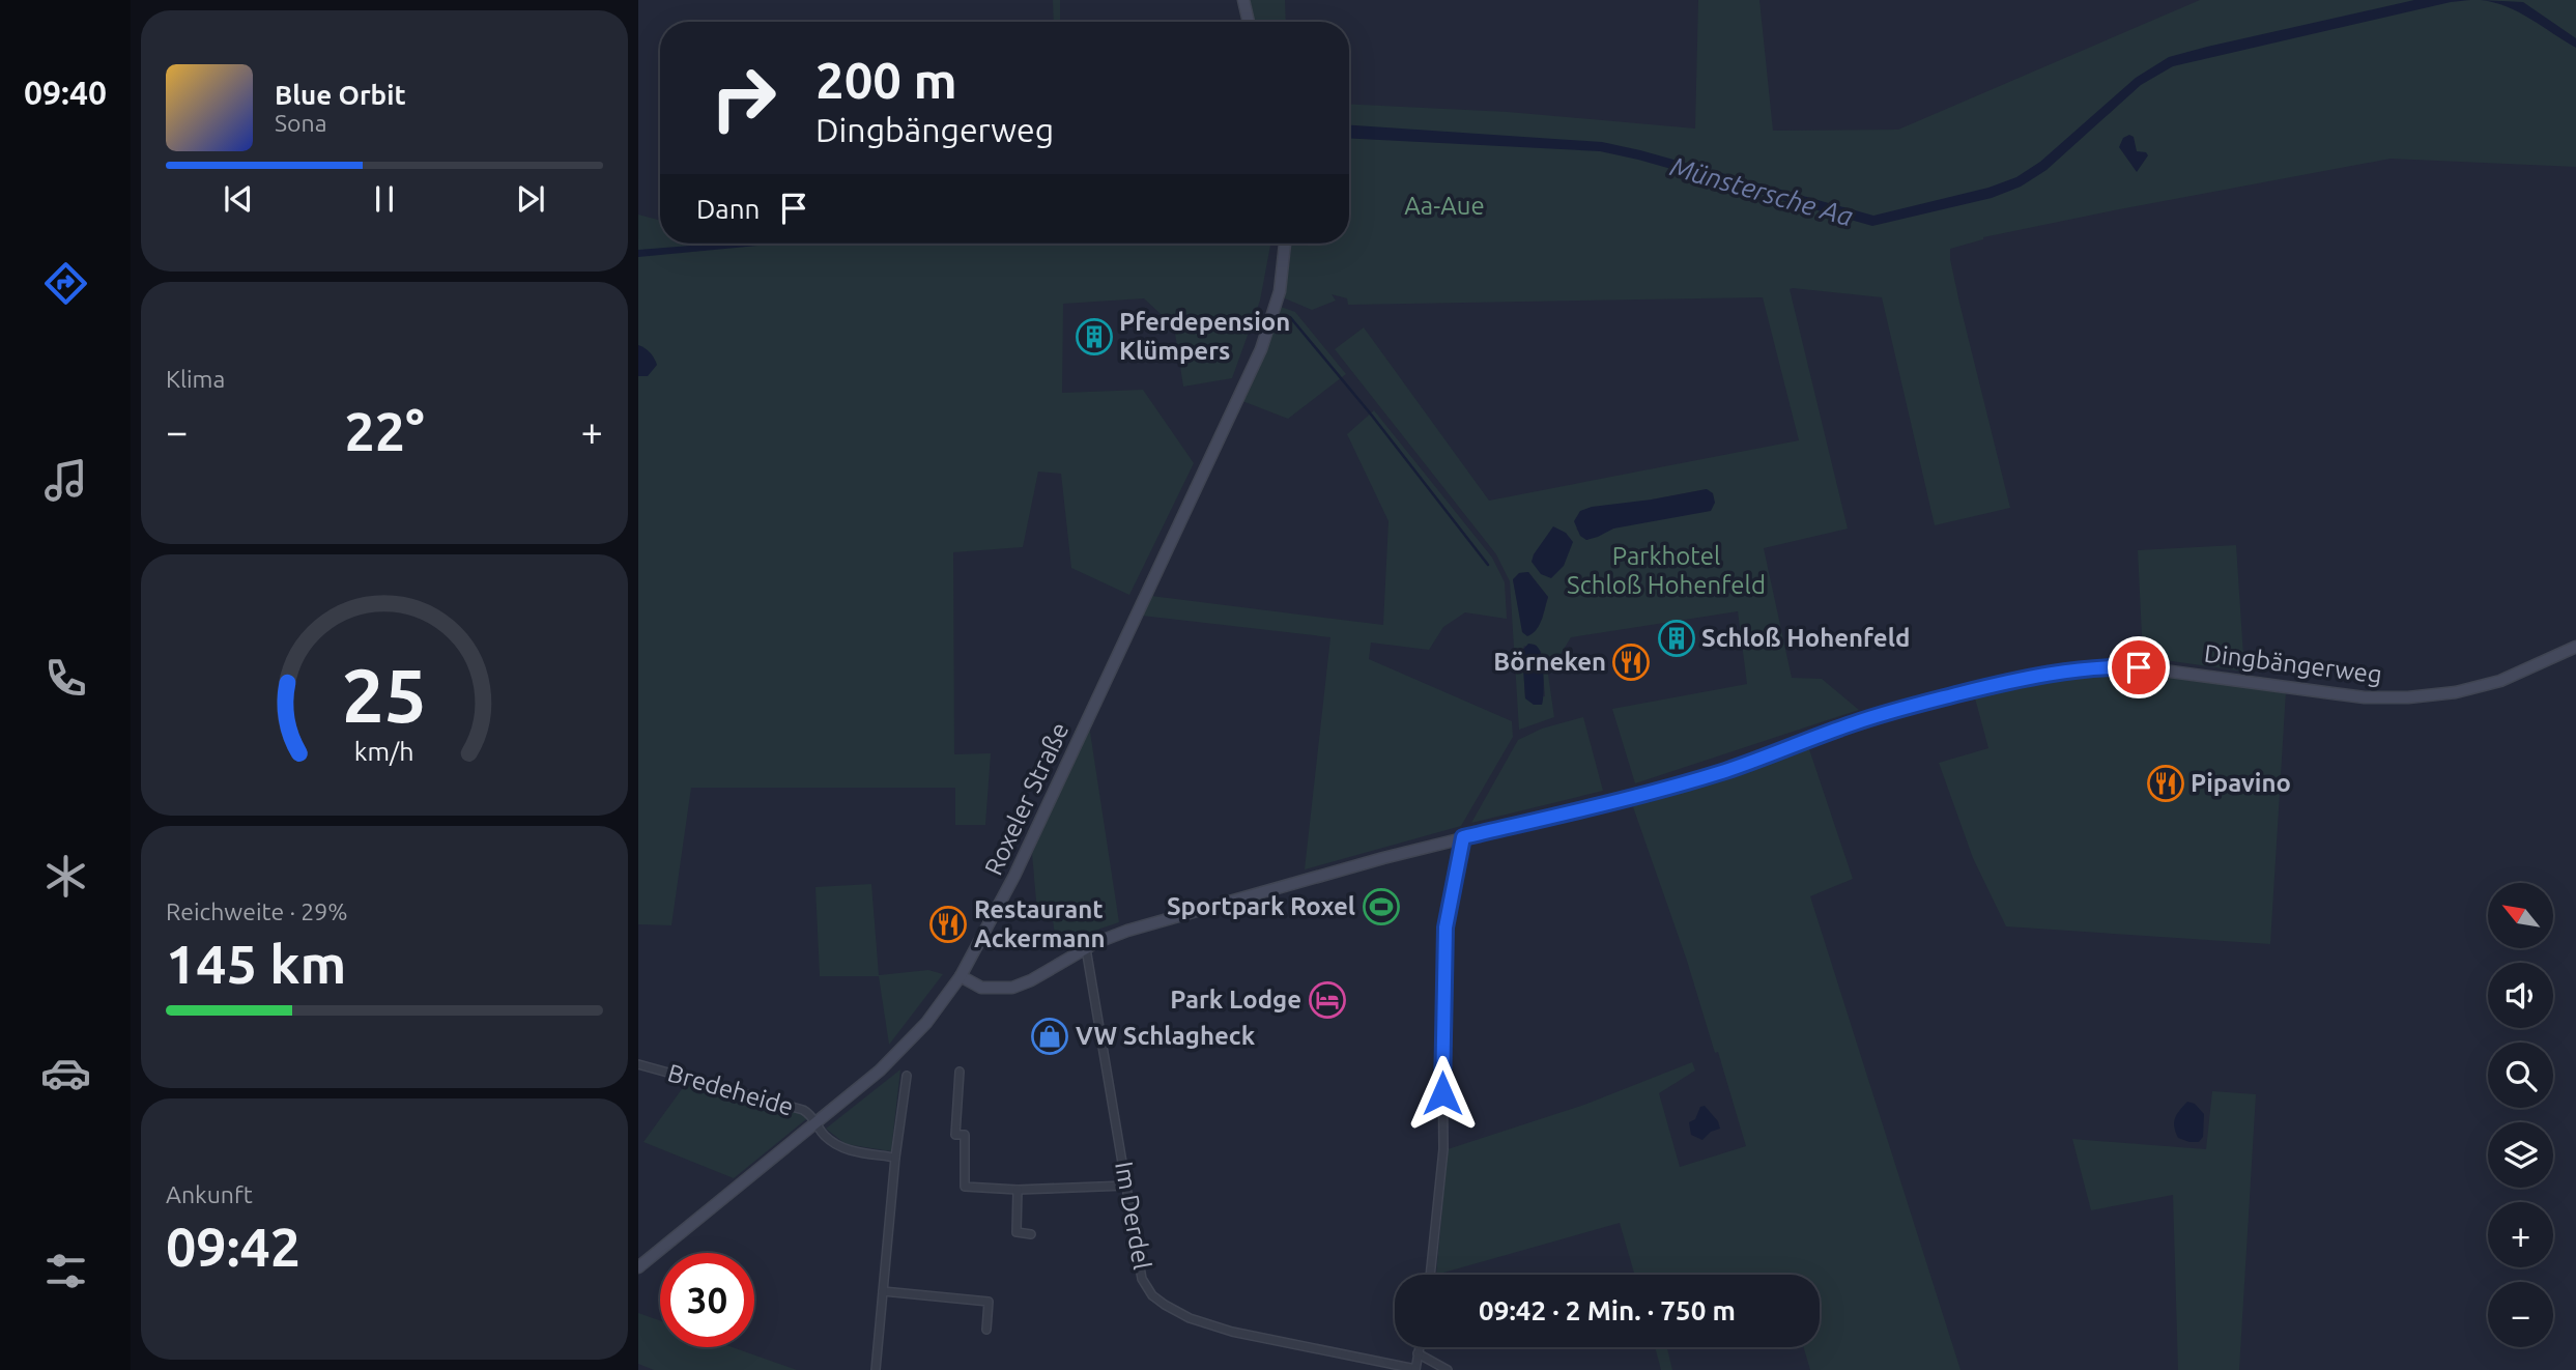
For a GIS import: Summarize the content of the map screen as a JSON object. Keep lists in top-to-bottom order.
{
  "streets": {
    "main road": ["Dingbängerweg", "Roxeler Straße"],
    "street": ["Bredeheide", "Im Derdel"]
  },
  "crossings": [
    ["Dingbängerweg", "Roxeler Straße"],
    ["Dingbängerweg", "Im Derdel"],
    ["Roxeler Straße", "Bredeheide"]
  ],
  "water": ["Münstersche Aa"],
  "parks": ["Aa-Aue", "Parkhotel Schloß Hohenfeld"],
  "places": {
    "building": ["Pferdepension Klümpers", "Schloß Hohenfeld"],
    "restaurant": ["Börneken", "Pipavino", "Restaurant Ackermann"],
    "sports": ["Sportpark Roxel"],
    "hotel": ["Park Lodge"],
    "shop": ["VW Schlagheck"]
  },
  "north": "top left",
  "page": {
    "tabs": "09:40",
    "turn": ["200 m", "Dingbängerweg"],
    "song": ["Blue Orbit", "Sona"],
    "then": "Dann",
    "tile": [
      "Klima",
      ["Reichweite · 29%", "145 km"],
      ["Ankunft", "09:42"]
    ],
    "heat": ["−", "22°", "+"],
    "map_buttons": ["+", "−"],
    "limit": "30",
    "trip": "09:42 · 2 Min. · 750 m",
    "gauge": ["25", "km/h"]
  }
}
